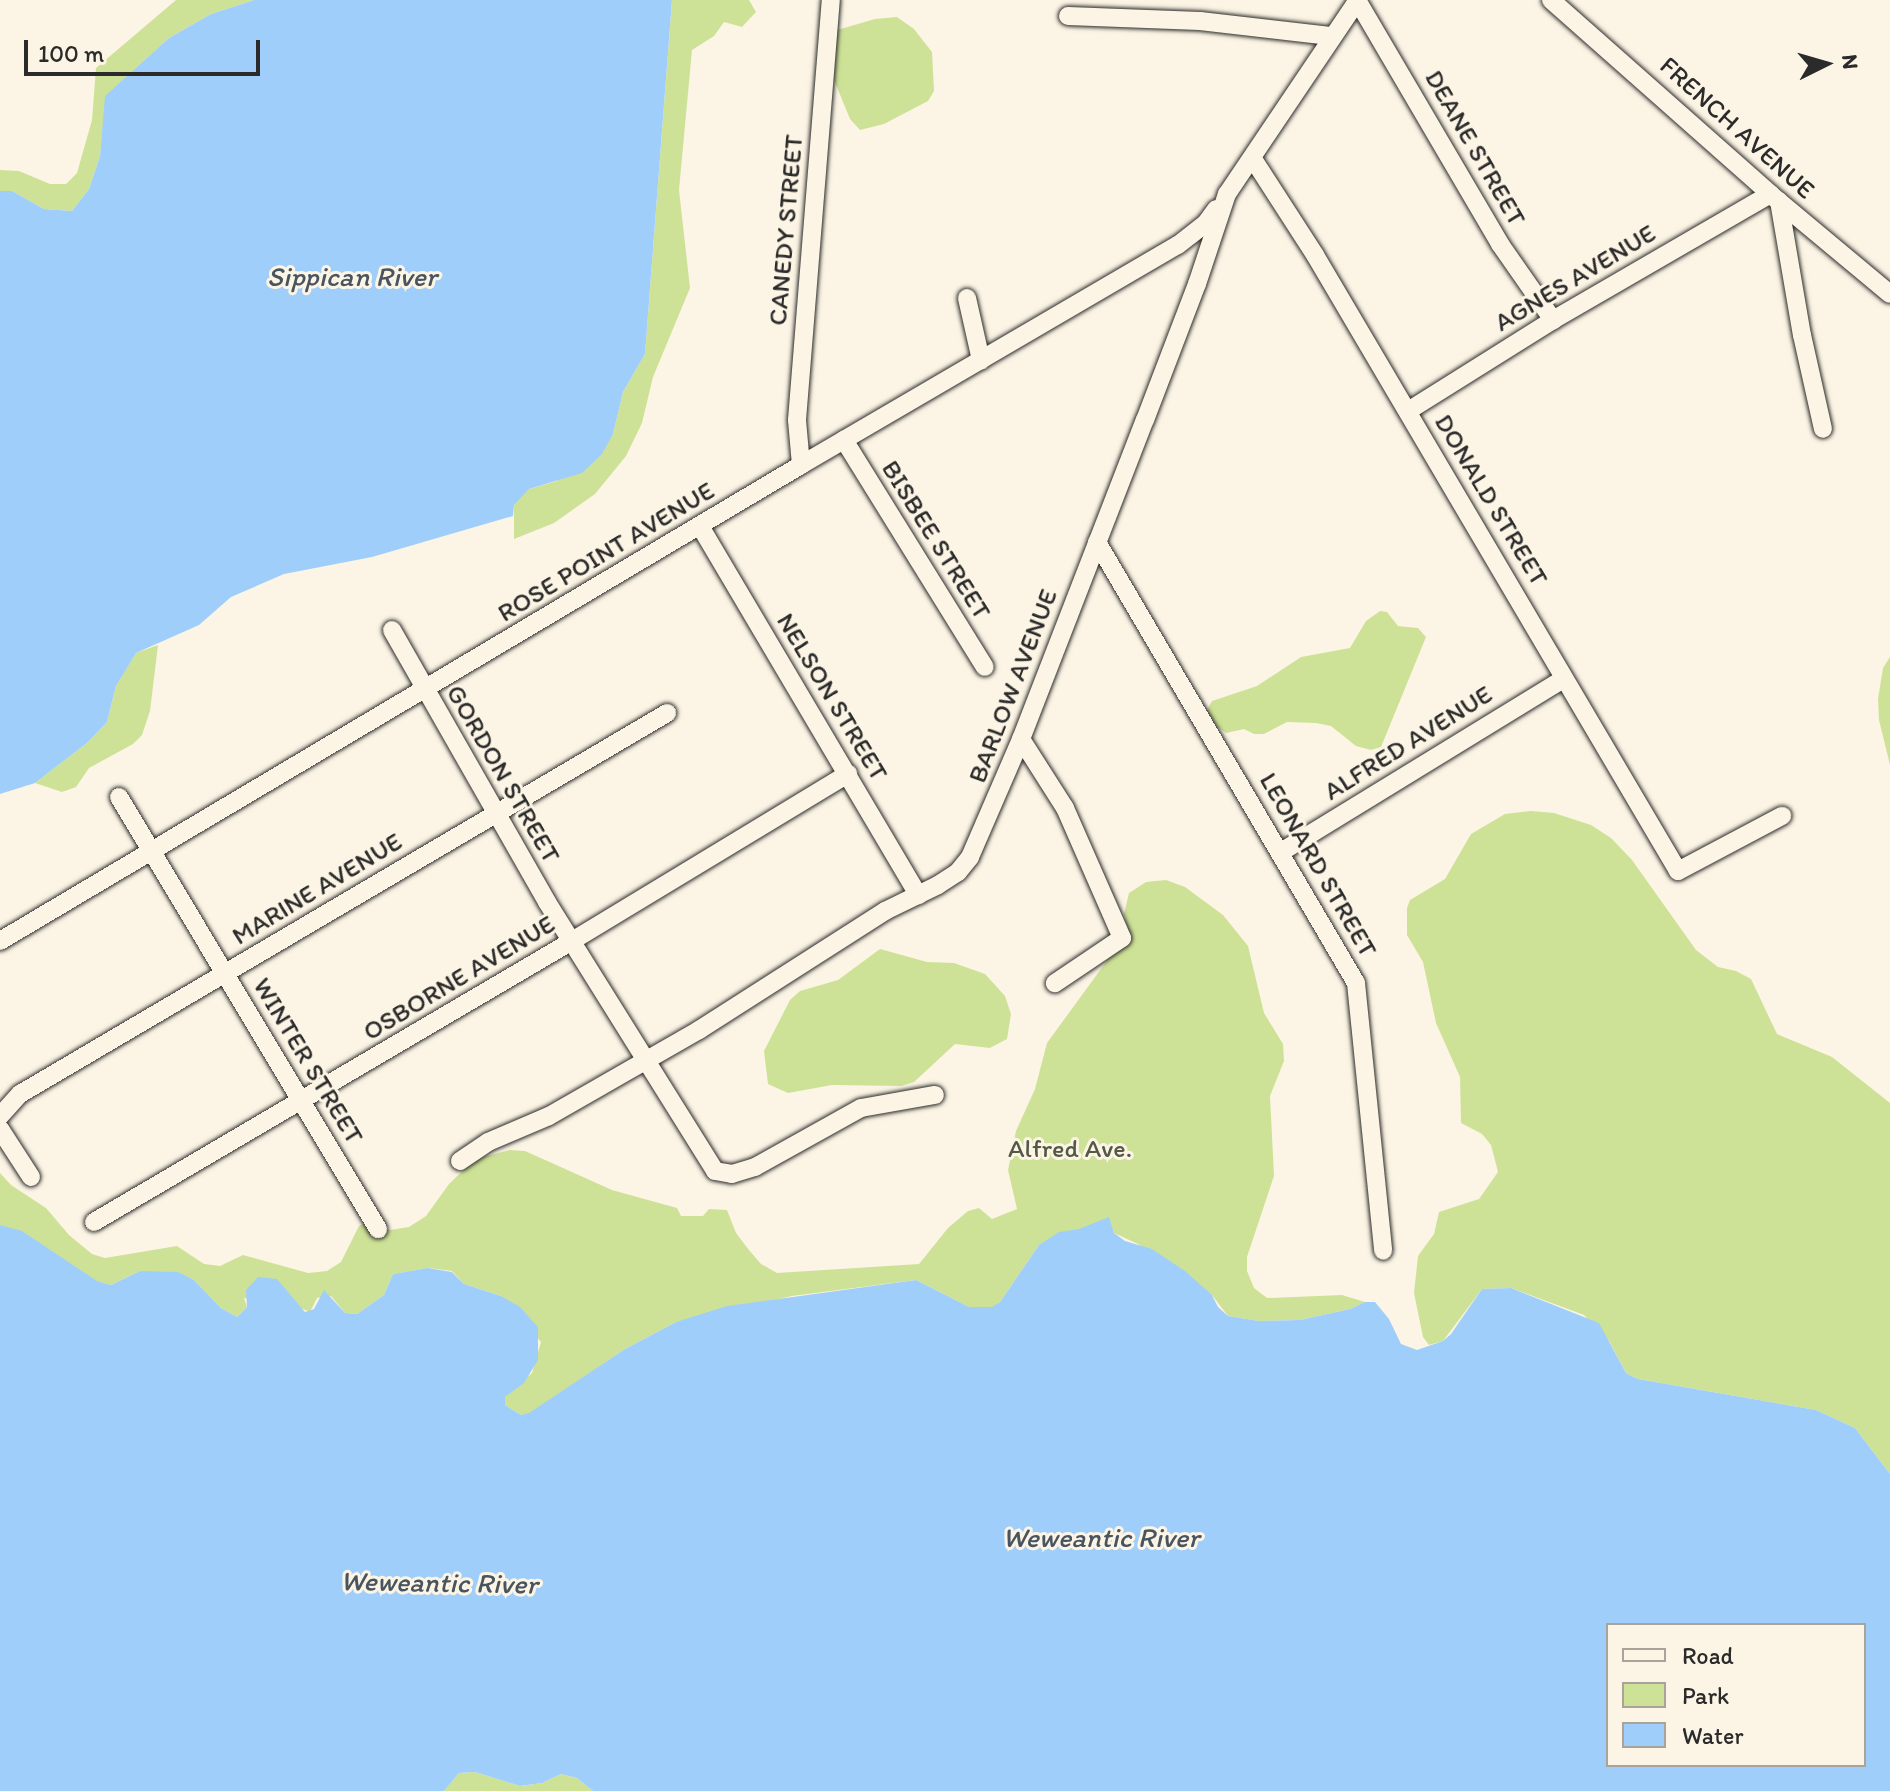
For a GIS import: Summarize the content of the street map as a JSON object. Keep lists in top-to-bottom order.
{
  "streets": {
    "street": [
      "FRENCH AVENUE",
      "DEANE STREET",
      "CANEDY STREET",
      "AGNES AVENUE",
      "DONALD STREET",
      "BISBEE STREET",
      "ROSE POINT AVENUE",
      "BARLOW AVENUE",
      "NELSON STREET",
      "ALFRED AVENUE",
      "GORDON STREET",
      "LEONARD STREET",
      "MARINE AVENUE",
      "OSBORNE AVENUE",
      "WINTER STREET"
    ]
  },
  "crossings": [
    ["FRENCH AVENUE", "AGNES AVENUE"],
    ["DEANE STREET", "AGNES AVENUE"],
    ["DEANE STREET", "BARLOW AVENUE"],
    ["CANEDY STREET", "ROSE POINT AVENUE"],
    ["AGNES AVENUE", "DONALD STREET"],
    ["DONALD STREET", "BARLOW AVENUE"],
    ["DONALD STREET", "ALFRED AVENUE"],
    ["BISBEE STREET", "ROSE POINT AVENUE"],
    ["ROSE POINT AVENUE", "BARLOW AVENUE"],
    ["ROSE POINT AVENUE", "NELSON STREET"],
    ["ROSE POINT AVENUE", "GORDON STREET"],
    ["ROSE POINT AVENUE", "WINTER STREET"],
    ["BARLOW AVENUE", "NELSON STREET"],
    ["BARLOW AVENUE", "GORDON STREET"],
    ["BARLOW AVENUE", "LEONARD STREET"],
    ["NELSON STREET", "OSBORNE AVENUE"],
    ["ALFRED AVENUE", "LEONARD STREET"],
    ["GORDON STREET", "MARINE AVENUE"],
    ["GORDON STREET", "OSBORNE AVENUE"],
    ["MARINE AVENUE", "WINTER STREET"],
    ["OSBORNE AVENUE", "WINTER STREET"]
  ],
  "water": ["Sippican River", "Weweantic River"],
  "parks": ["Alfred Ave."],
  "legend": ["Road", "Park", "Water"],
  "scale_bar": "100 m",
  "north": "right"
}
